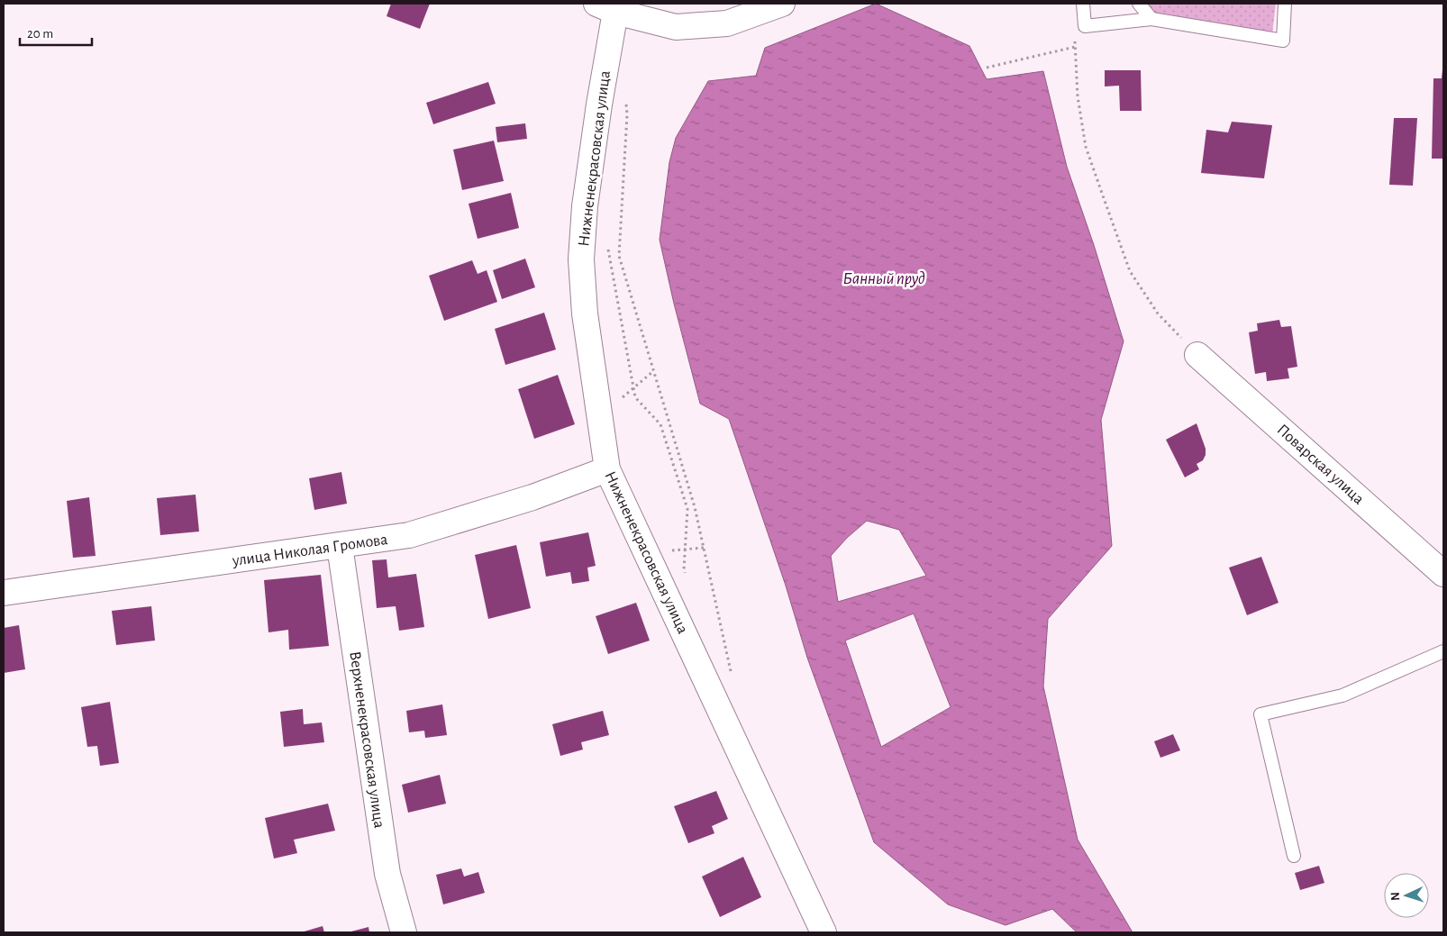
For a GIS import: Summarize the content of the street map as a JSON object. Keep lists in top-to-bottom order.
{
  "streets": {
    "street": [
      "Нижненекрасовская улица",
      "Поварская улица",
      "улица Николая Громова",
      "Верхненекрасовская улица"
    ]
  },
  "crossings": [
    ["Нижненекрасовская улица", "улица Николая Громова"],
    ["улица Николая Громова", "Верхненекрасовская улица"]
  ],
  "water": ["Банный пруд"],
  "scale_bar": "20 m",
  "north": "left"
}
